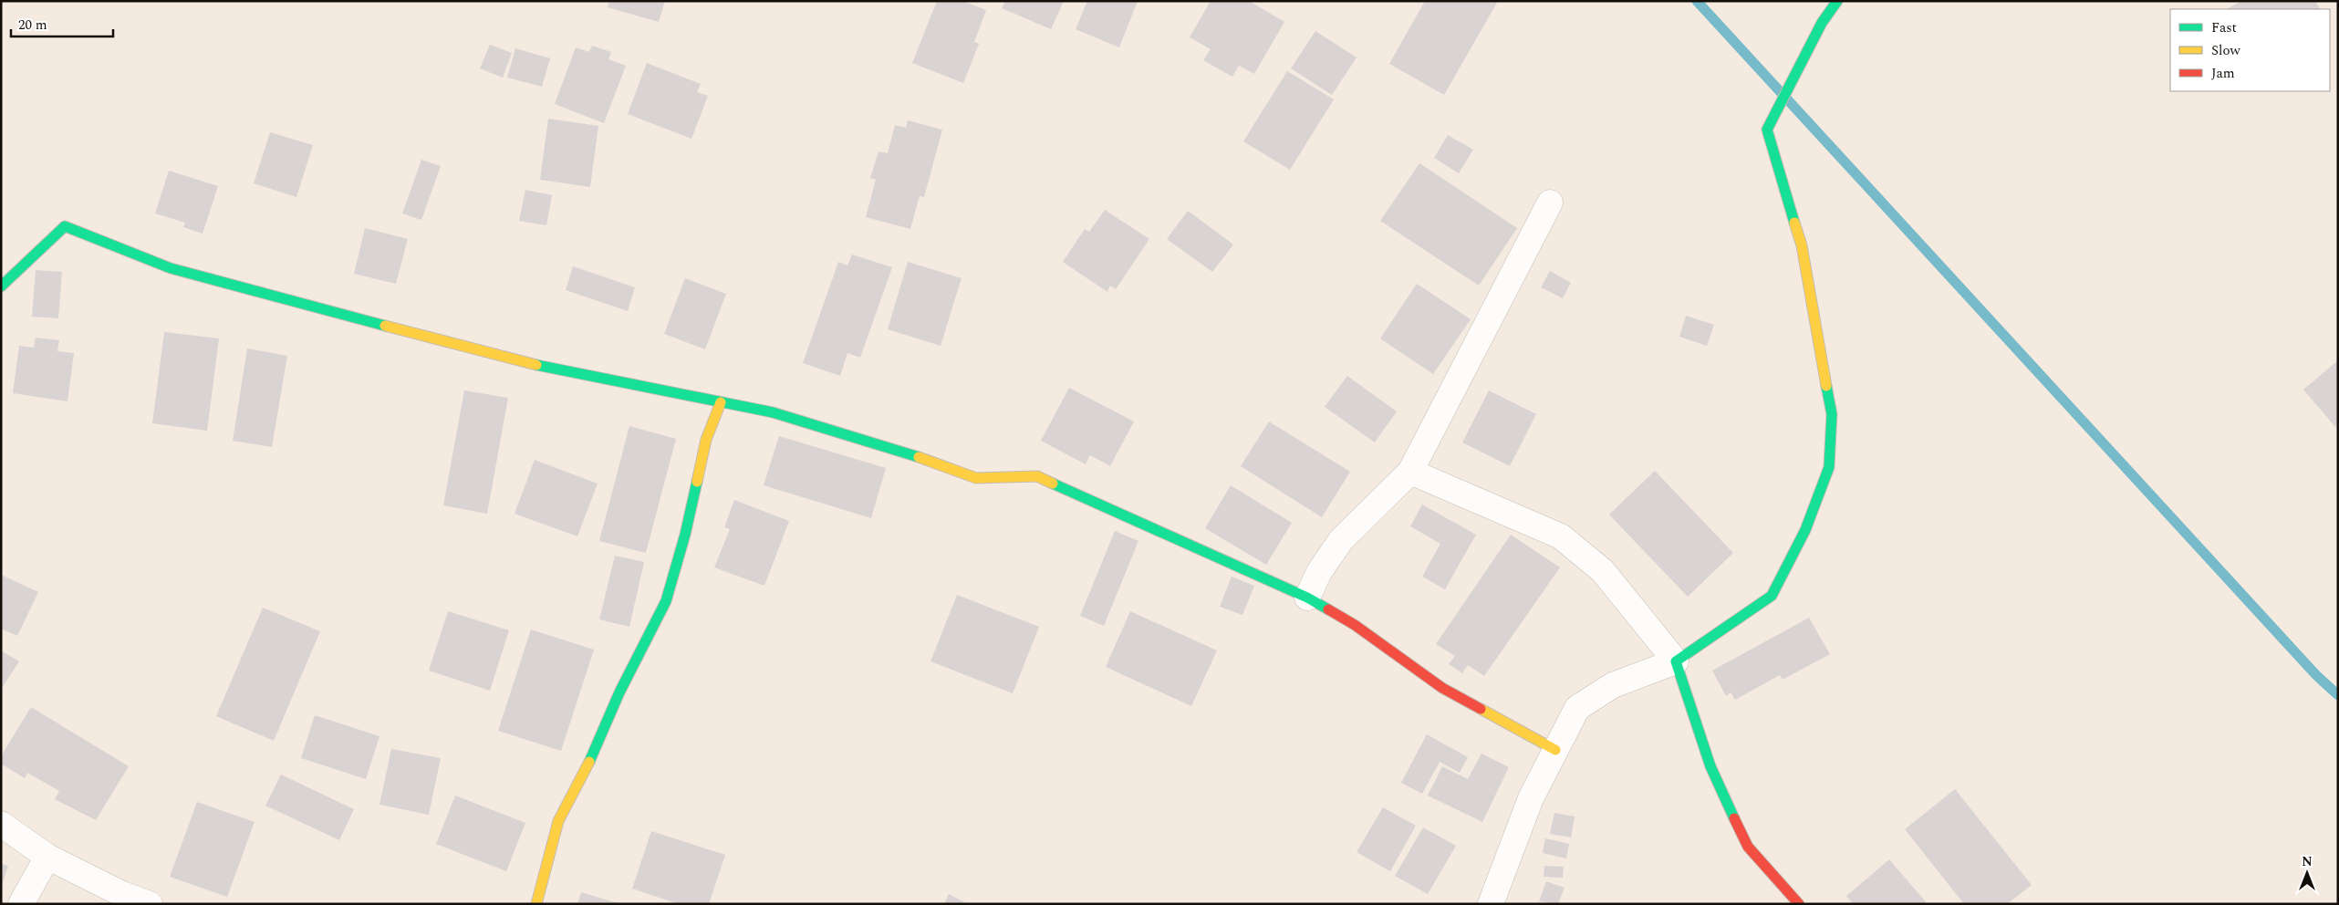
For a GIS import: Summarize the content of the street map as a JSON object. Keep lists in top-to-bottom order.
{
  "legend": ["Fast", "Slow", "Jam"],
  "scale_bar": "20 m",
  "north": "top"
}
